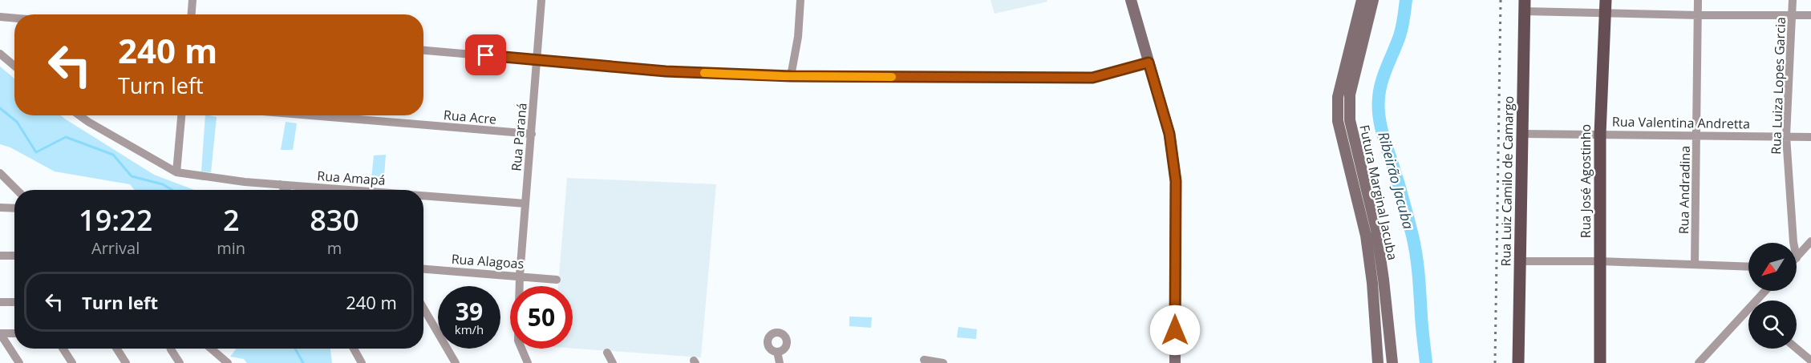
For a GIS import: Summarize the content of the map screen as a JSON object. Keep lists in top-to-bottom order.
{
  "streets": {
    "main road": ["Rua Luiz Camilo de Camargo", "Rua José Agostinho"],
    "street": [
      "Rua Luiza Lopes Garcia",
      "Rua Acre",
      "Rua Valentina Andretta",
      "Rua Paraná",
      "Rua Amapá",
      "Rua Andradina",
      "Futura Marginal Jacuba",
      "Rua Alagoas"
    ]
  },
  "crossings": [
    ["Rua Luiza Lopes Garcia", "Rua Valentina Andretta"],
    ["Rua Acre", "Rua Paraná"],
    ["Rua Valentina Andretta", "Rua Luiz Camilo de Camargo"],
    ["Rua Valentina Andretta", "Rua José Agostinho"],
    ["Rua Valentina Andretta", "Rua Andradina"],
    ["Rua Paraná", "Rua Amapá"],
    ["Rua Paraná", "Rua Alagoas"]
  ],
  "water": ["Ribeirão Jacuba"],
  "north": "bottom left",
  "page": {
    "turn": ["240 m", "Turn left"],
    "eta": [
      "19:22",
      "Arrival",
      "2",
      "min",
      "830",
      "m"
    ],
    "list": [
      {
        "name": "Turn left",
        "value": "240 m"
      }
    ],
    "speed": "39 km/h",
    "limit": "50"
  }
}
